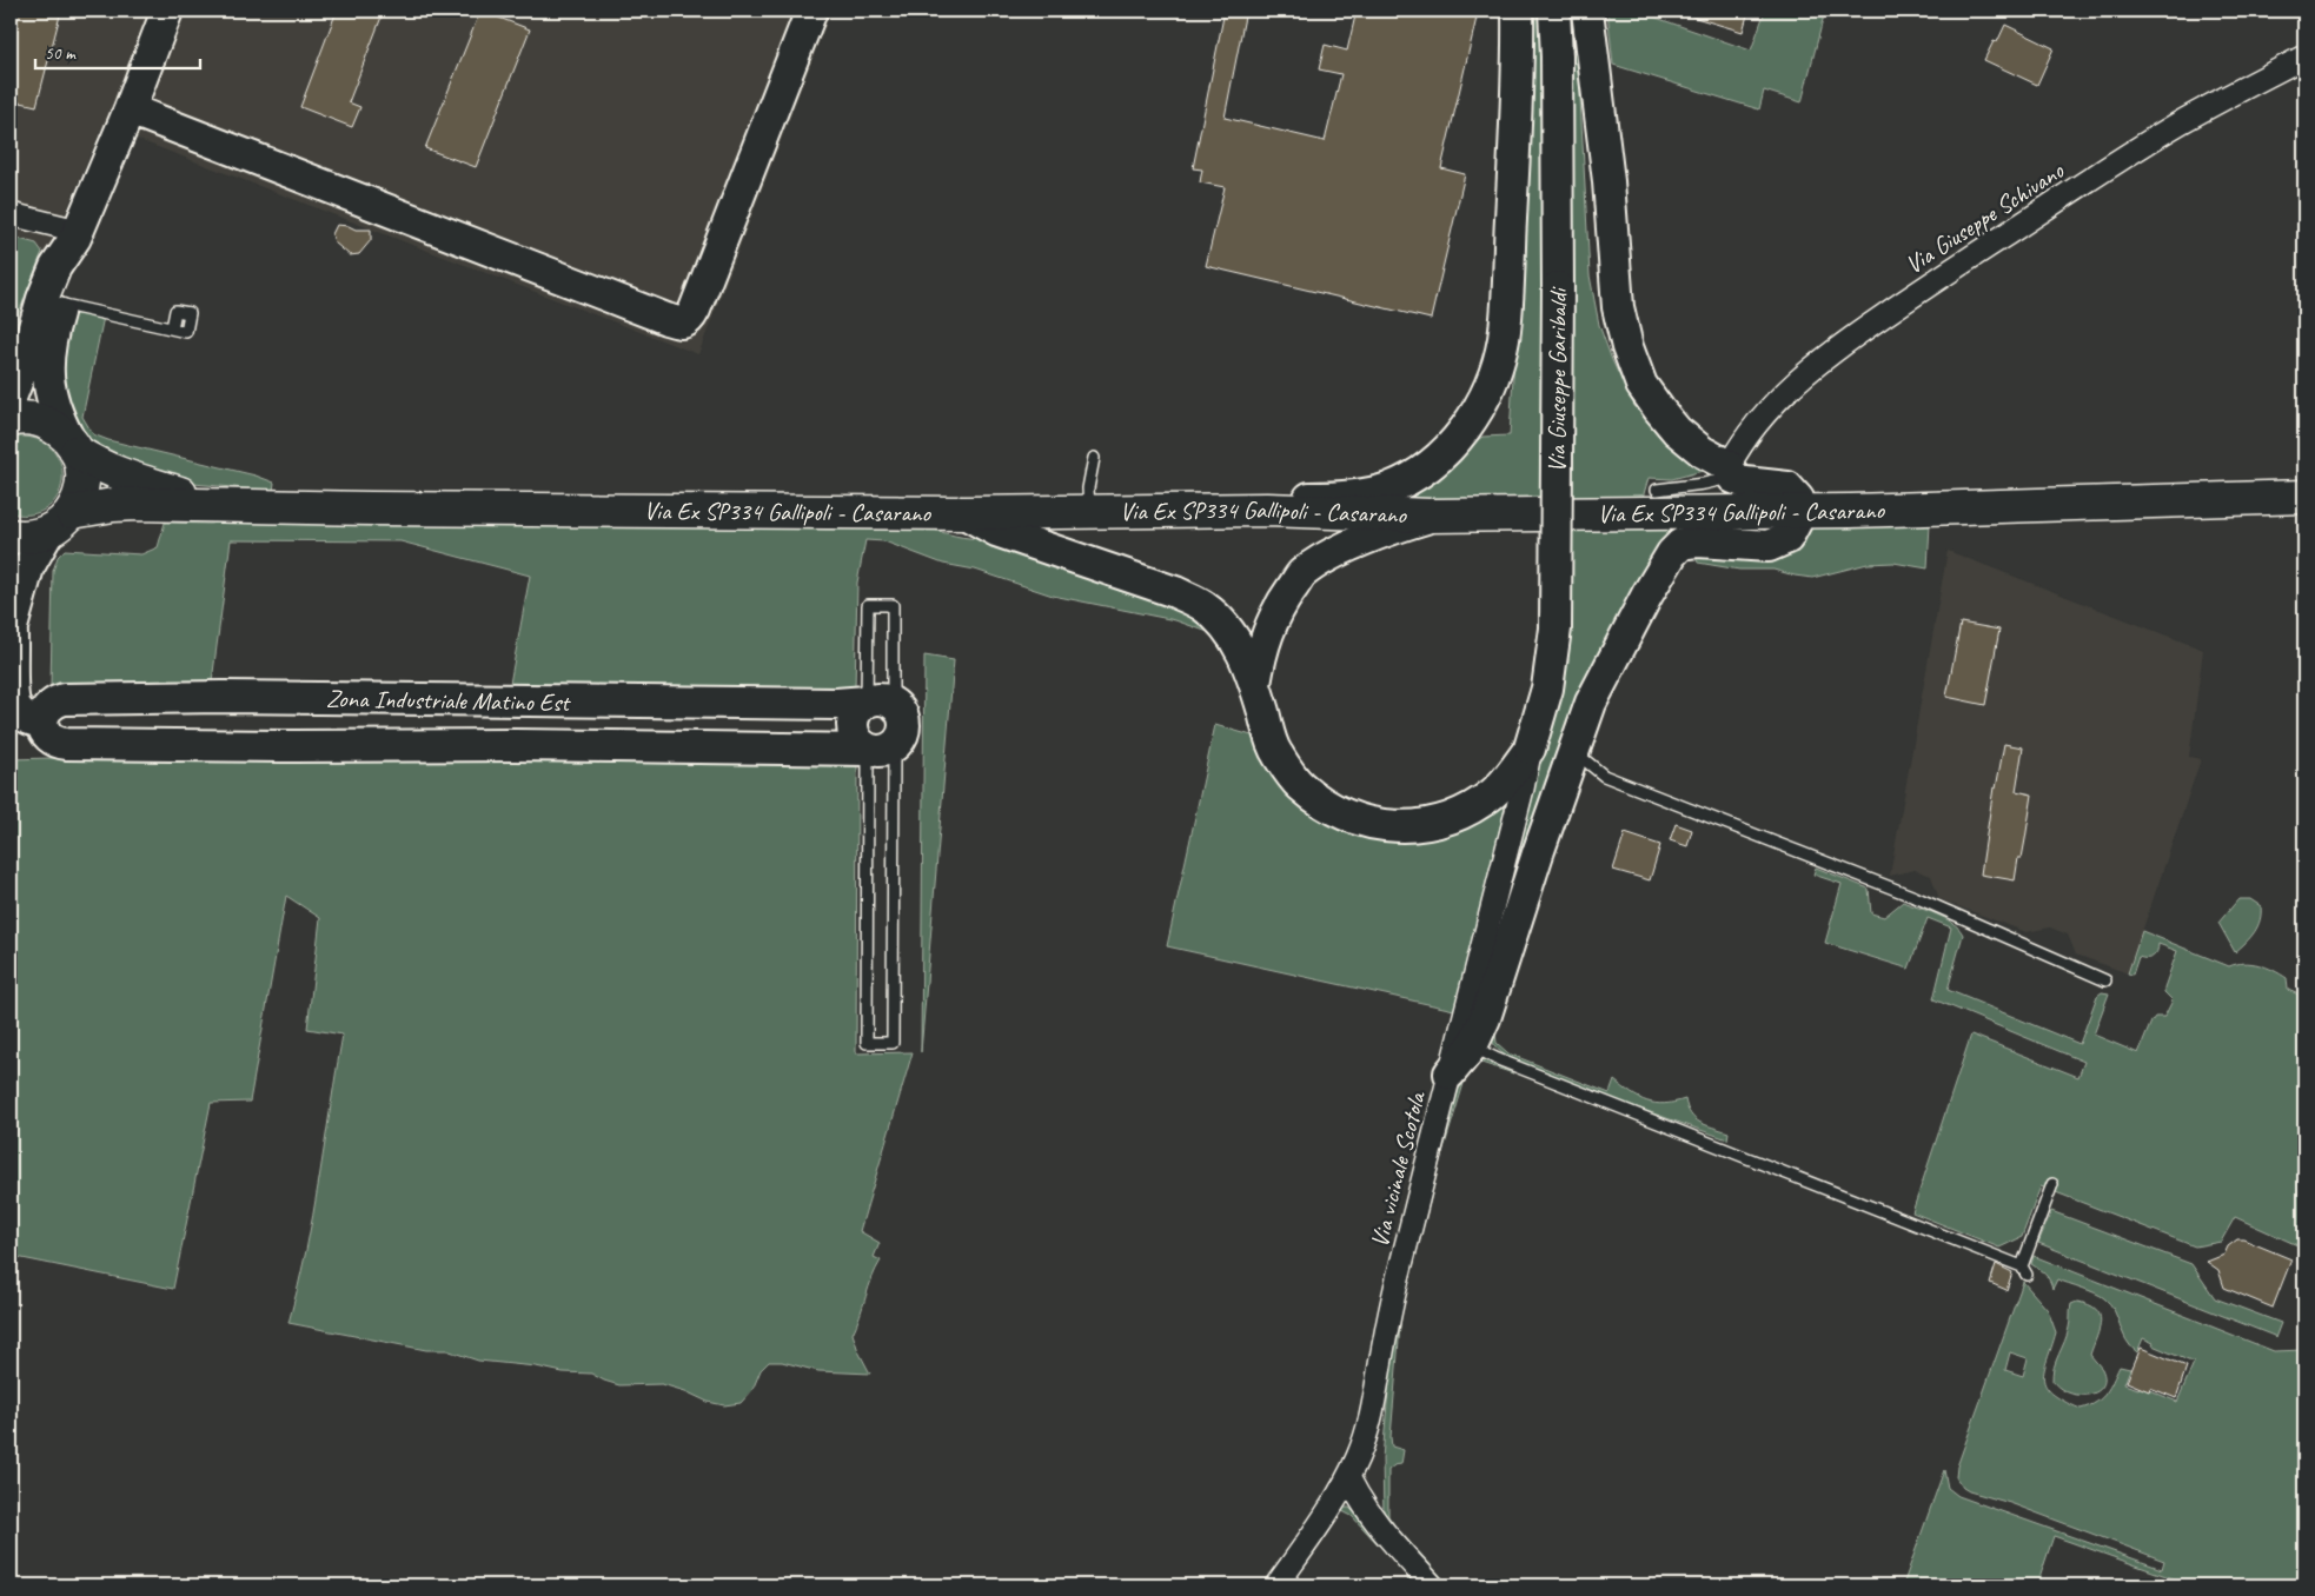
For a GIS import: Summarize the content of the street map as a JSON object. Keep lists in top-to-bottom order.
{
  "streets": {
    "main road": ["Via Giuseppe Garibaldi", "Via Ex SP334 Gallipoli - Casarano", "Zona Industriale Matino Est"],
    "street": ["Via Giuseppe Schivano", "Via vicinale Scotola"]
  },
  "crossings": [
    ["Via Giuseppe Garibaldi", "Via vicinale Scotola"],
    ["Via Ex SP334 Gallipoli - Casarano", "Zona Industriale Matino Est"]
  ],
  "scale_bar": "50 m"
}
